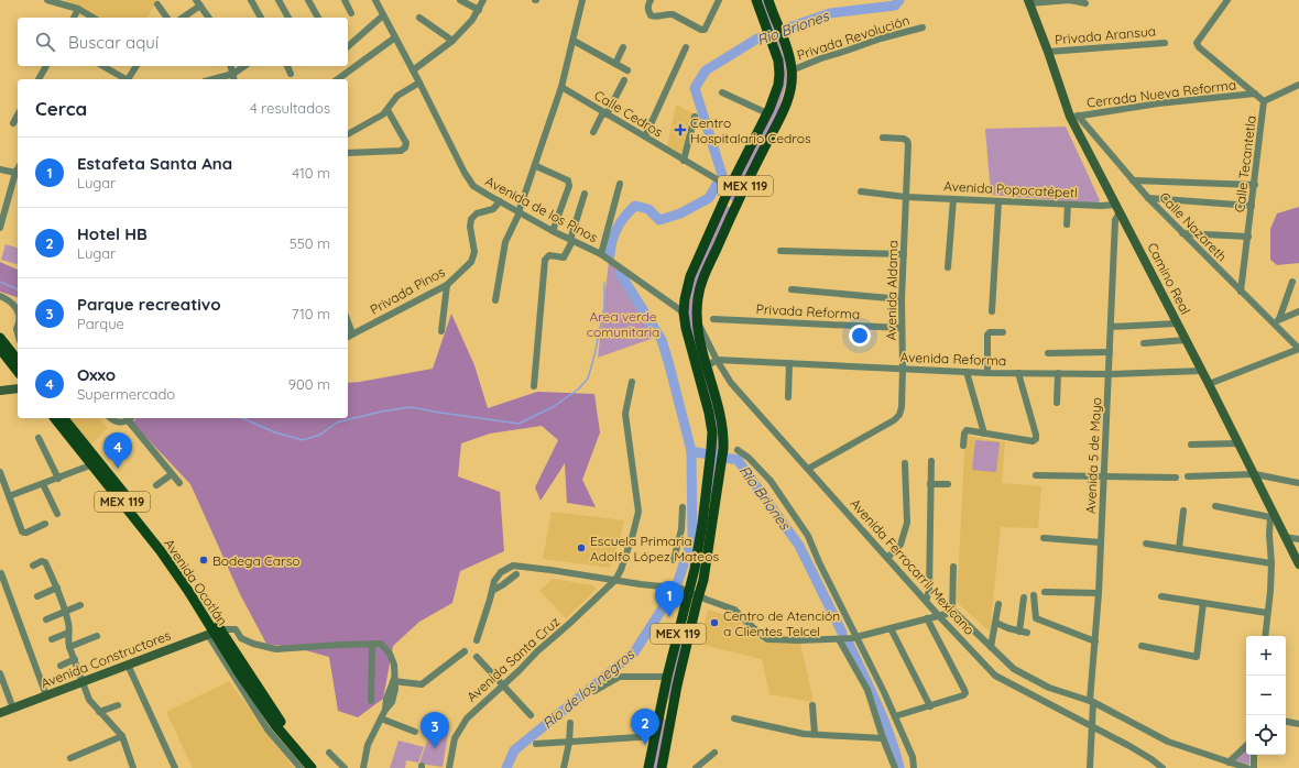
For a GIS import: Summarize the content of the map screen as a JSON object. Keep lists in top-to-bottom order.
{
  "streets": {
    "main road": [
      "MEX 119",
      "Camino Real",
      "Avenida Ocotlán",
      "Avenida Constructores"
    ],
    "street": [
      "Privada Aransua",
      "Privada Revolución",
      "Cerrada Nueva Reforma",
      "Calle Cedros",
      "Calle Tecantetla",
      "Avenida Popocatépetl",
      "Avenida de los Pinos",
      "Calle Nazareth",
      "Privada Pinos",
      "Avenida Aldama",
      "Privada Reforma",
      "Avenida Reforma",
      "Avenida 5 de Mayo",
      "Avenida Ferrocarril Mexicano",
      "Avenida Santa Cruz"
    ]
  },
  "crossings": [
    ["Privada Aransua", "Camino Real"],
    ["Privada Revolución", "MEX 119"],
    ["Cerrada Nueva Reforma", "Calle Tecantetla"],
    ["Cerrada Nueva Reforma", "Calle Nazareth"],
    ["Cerrada Nueva Reforma", "Camino Real"],
    ["Calle Cedros", "MEX 119"],
    ["Calle Tecantetla", "Calle Nazareth"],
    ["MEX 119", "Avenida de los Pinos"],
    ["MEX 119", "Avenida Ferrocarril Mexicano"],
    ["Avenida Popocatépetl", "Camino Real"],
    ["Avenida Popocatépetl", "Avenida Aldama"],
    ["Avenida Popocatépetl", "Avenida 5 de Mayo"],
    ["Avenida de los Pinos", "Privada Pinos"],
    ["Calle Nazareth", "Camino Real"],
    ["Camino Real", "Avenida Reforma"],
    ["Camino Real", "Avenida 5 de Mayo"],
    ["Avenida Aldama", "Privada Reforma"],
    ["Avenida Aldama", "Avenida Reforma"],
    ["Avenida Aldama", "Avenida Ferrocarril Mexicano"],
    ["Avenida Reforma", "Avenida 5 de Mayo"],
    ["Avenida Reforma", "Avenida Ferrocarril Mexicano"],
    ["Avenida 5 de Mayo", "Avenida Ferrocarril Mexicano"],
    ["Avenida Ocotlán", "Avenida Constructores"]
  ],
  "water": ["Rio Briones", "Rio de los negros"],
  "parks": ["Area verde comunitaria"],
  "places": {
    "health": ["Centro Hospitalario Cedros"],
    "other": ["Escuela Primaria Adolfo López Mateos", "Bodega Carso", "Centro de Atención a Clientes Telcel"]
  },
  "page": {
    "search": "Buscar aquí",
    "heading": ["Cerca", "4 resultados"],
    "list": [
      {
        "mark": "1",
        "name": "Estafeta Santa Ana",
        "note": "Lugar",
        "value": "410 m"
      },
      {
        "mark": "2",
        "name": "Hotel HB",
        "note": "Lugar",
        "value": "550 m"
      },
      {
        "mark": "3",
        "name": "Parque recreativo",
        "note": "Parque",
        "value": "710 m"
      },
      {
        "mark": "4",
        "name": "Oxxo",
        "note": "Supermercado",
        "value": "900 m"
      }
    ],
    "pins": [
      "4",
      "1",
      "2",
      "3"
    ],
    "map_buttons": ["+", "−"]
  }
}
